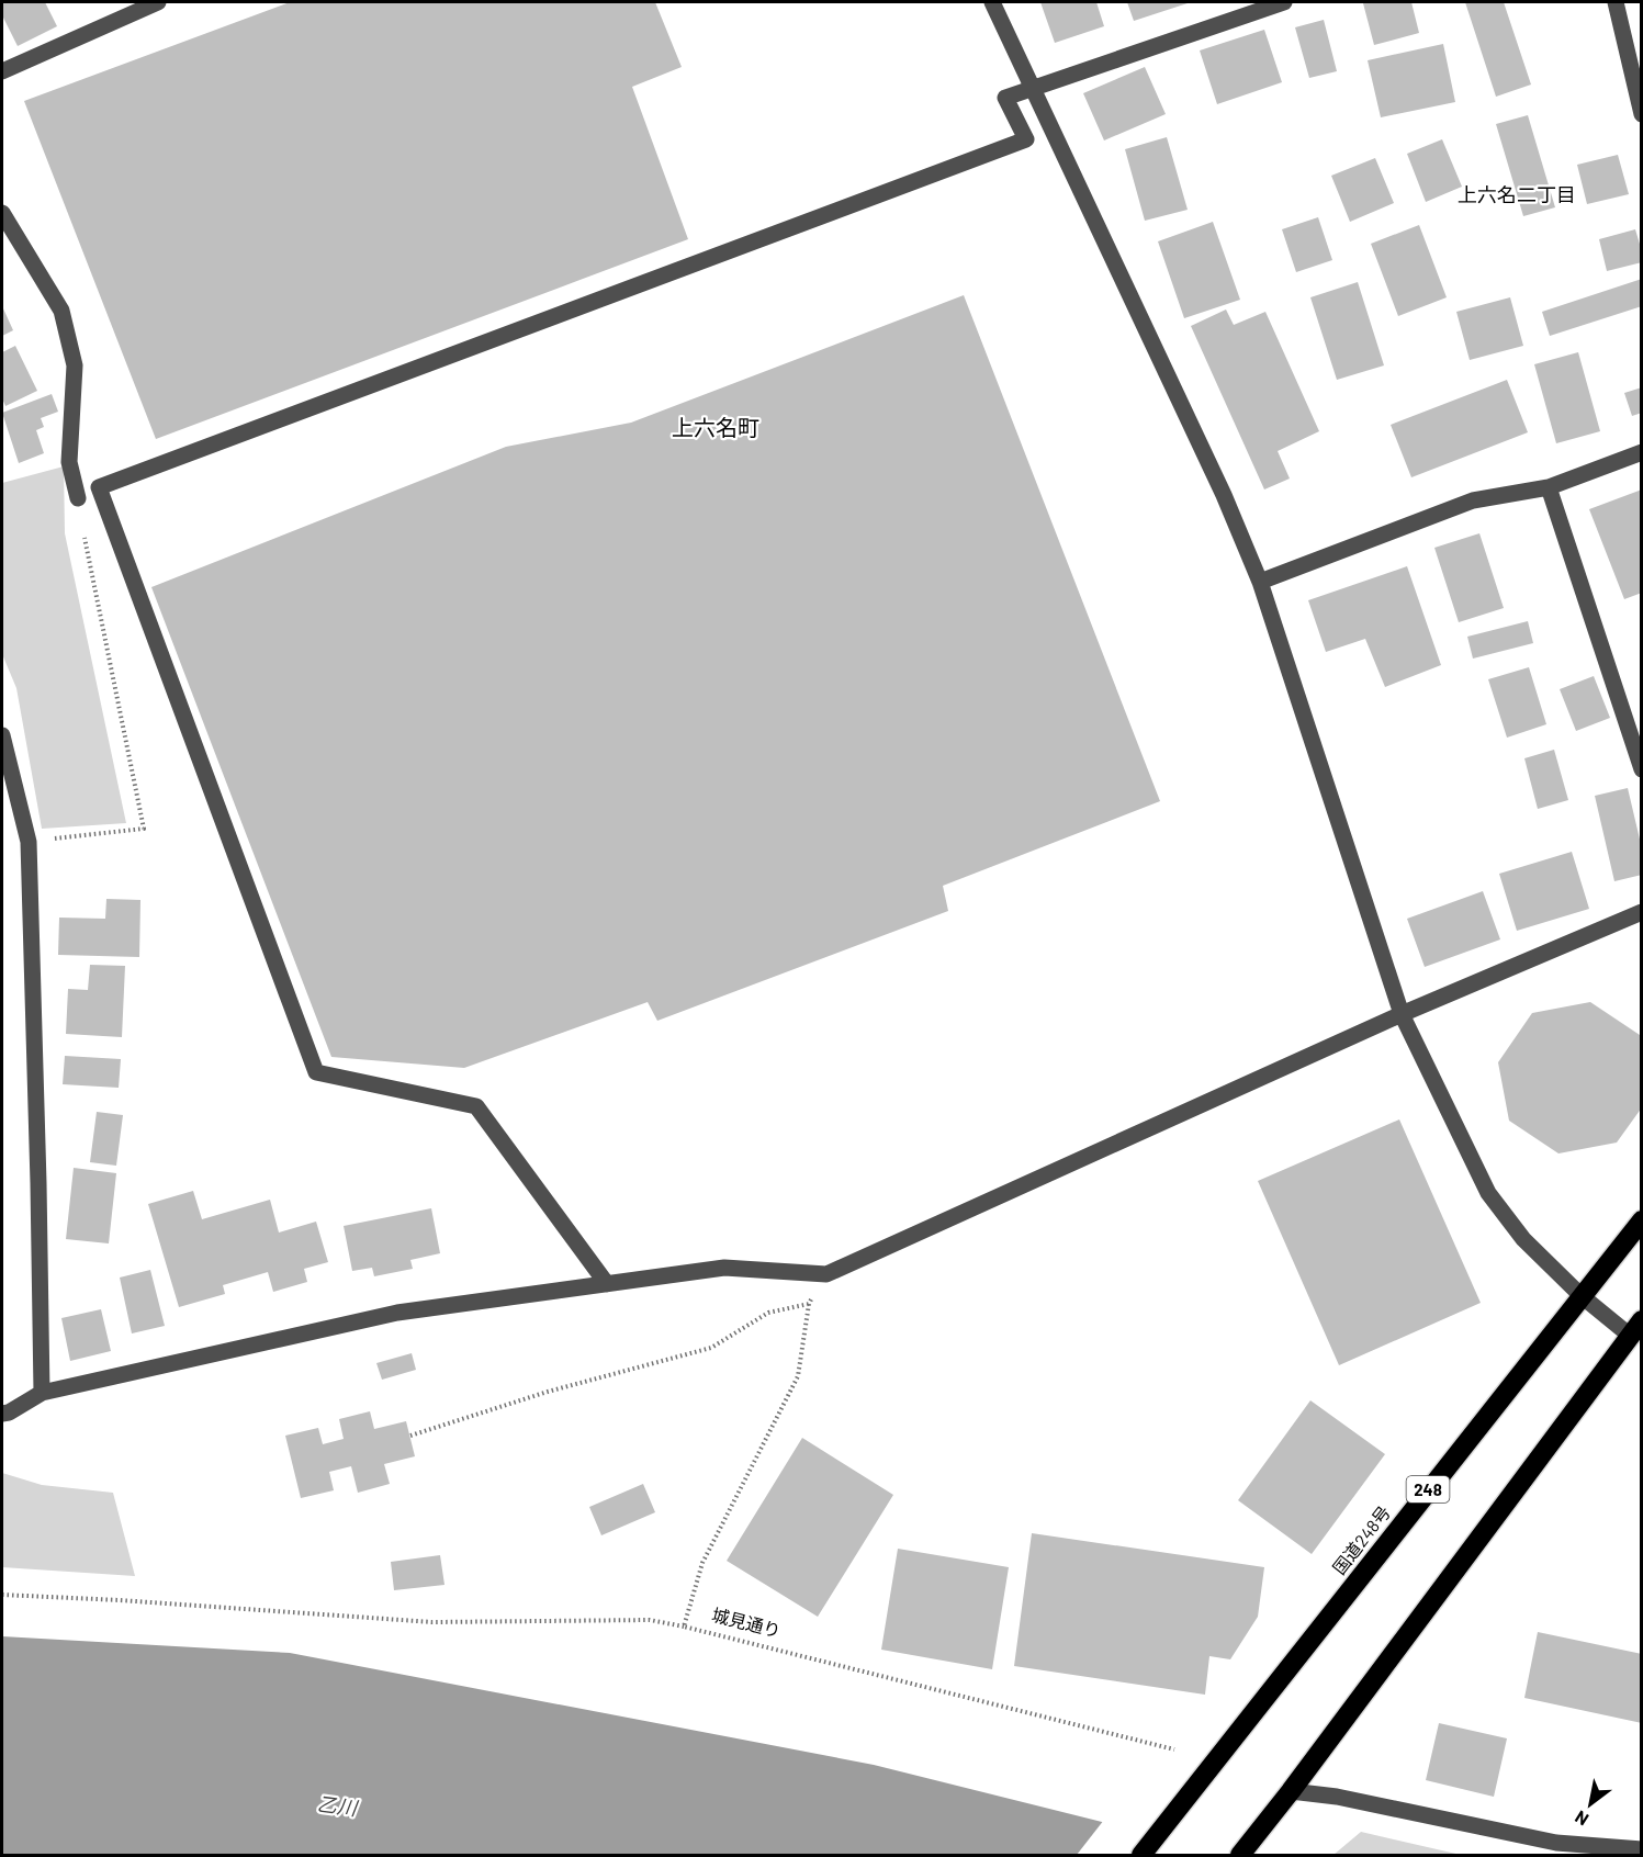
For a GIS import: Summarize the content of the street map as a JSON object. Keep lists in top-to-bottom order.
{
  "streets": {
    "highway": ["248", "国道248号"],
    "path": ["城見通り"]
  },
  "districts": ["上六名二丁目", "上六名町"],
  "water": ["乙川"],
  "north": "bottom left"
}
